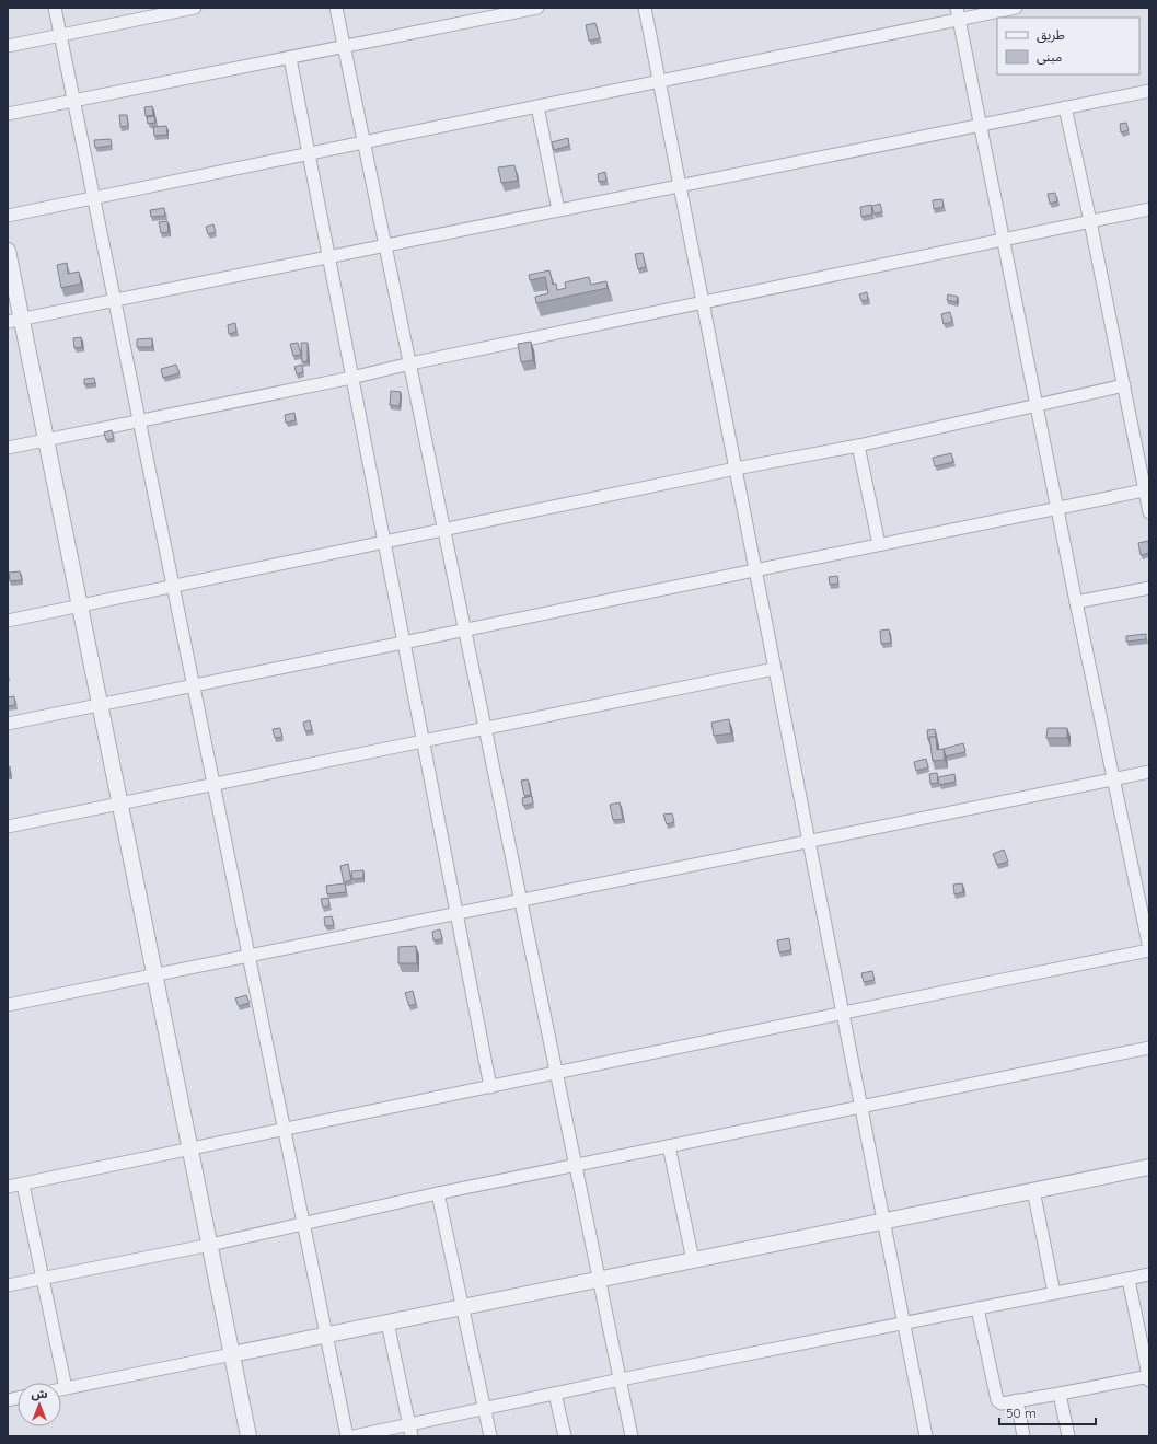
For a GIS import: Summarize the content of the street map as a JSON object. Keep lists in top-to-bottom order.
{
  "legend": ["طريق", "مبنى"],
  "scale_bar": "50 m",
  "north": "top"
}
